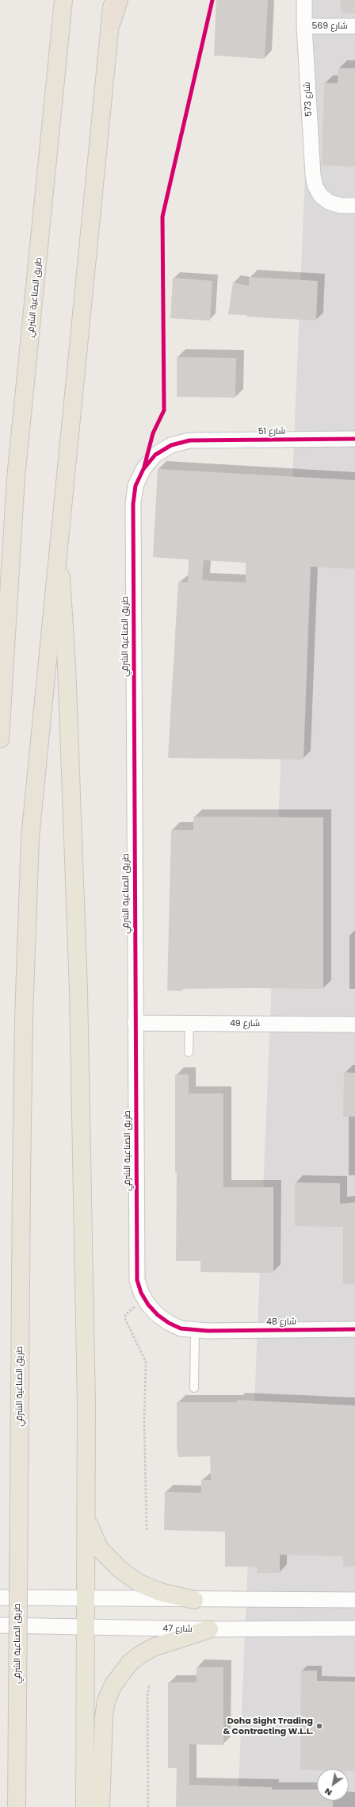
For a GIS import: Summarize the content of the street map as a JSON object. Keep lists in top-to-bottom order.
{
  "streets": {
    "highway": ["طريق الصناعية الشرقي"],
    "street": [
      "شارع 569",
      "شارع 573",
      "شارع 51",
      "شارع 49",
      "شارع 48",
      "شارع 47"
    ]
  },
  "crossings": [
    ["شارع 569", "شارع 573"],
    ["طريق الصناعية الشرقي", "شارع 51"],
    ["طريق الصناعية الشرقي", "شارع 49"],
    ["طريق الصناعية الشرقي", "شارع 48"],
    ["طريق الصناعية الشرقي", "شارع 47"]
  ],
  "places": ["Doha Sight Trading & Contracting W.L.L."],
  "north": "bottom left"
}
